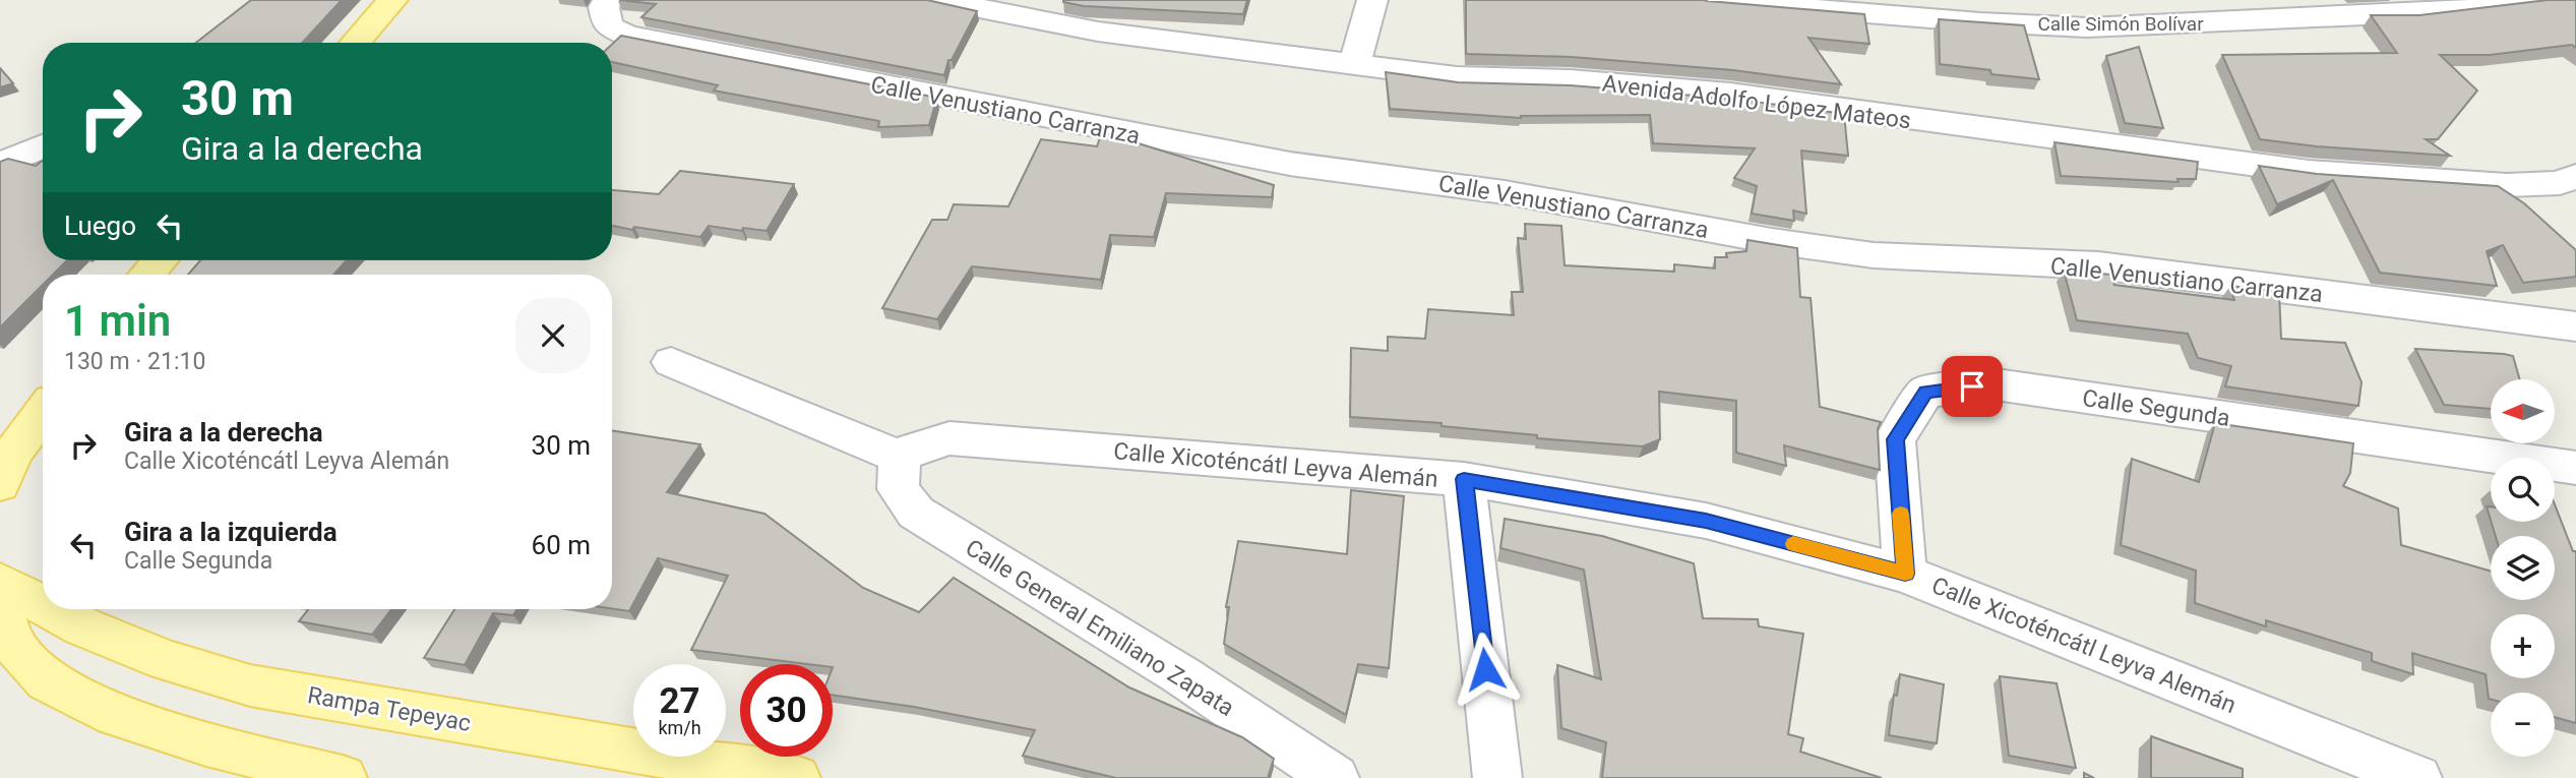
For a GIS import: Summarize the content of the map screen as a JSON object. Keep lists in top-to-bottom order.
{
  "streets": {
    "main road": ["Rampa Tepeyac"],
    "street": [
      "Calle Simón Bolívar",
      "Avenida Adolfo López Mateos",
      "Calle Venustiano Carranza",
      "Calle Segunda",
      "Calle Xicoténcátl Leyva Alemán",
      "Calle General Emiliano Zapata"
    ]
  },
  "crossings": [
    ["Calle Segunda", "Calle Xicoténcátl Leyva Alemán"],
    ["Calle Xicoténcátl Leyva Alemán", "Calle General Emiliano Zapata"]
  ],
  "north": "left",
  "page": {
    "turn": ["30 m", "Gira a la derecha"],
    "then": "Luego",
    "heading": ["1 min", "130 m · 21:10"],
    "map_buttons": ["+", "−"],
    "list": [
      {
        "name": "Gira a la derecha",
        "note": "Calle Xicoténcátl Leyva Alemán",
        "value": "30 m"
      },
      {
        "name": "Gira a la izquierda",
        "note": "Calle Segunda",
        "value": "60 m"
      }
    ],
    "speed": "27 km/h",
    "limit": "30"
  }
}
